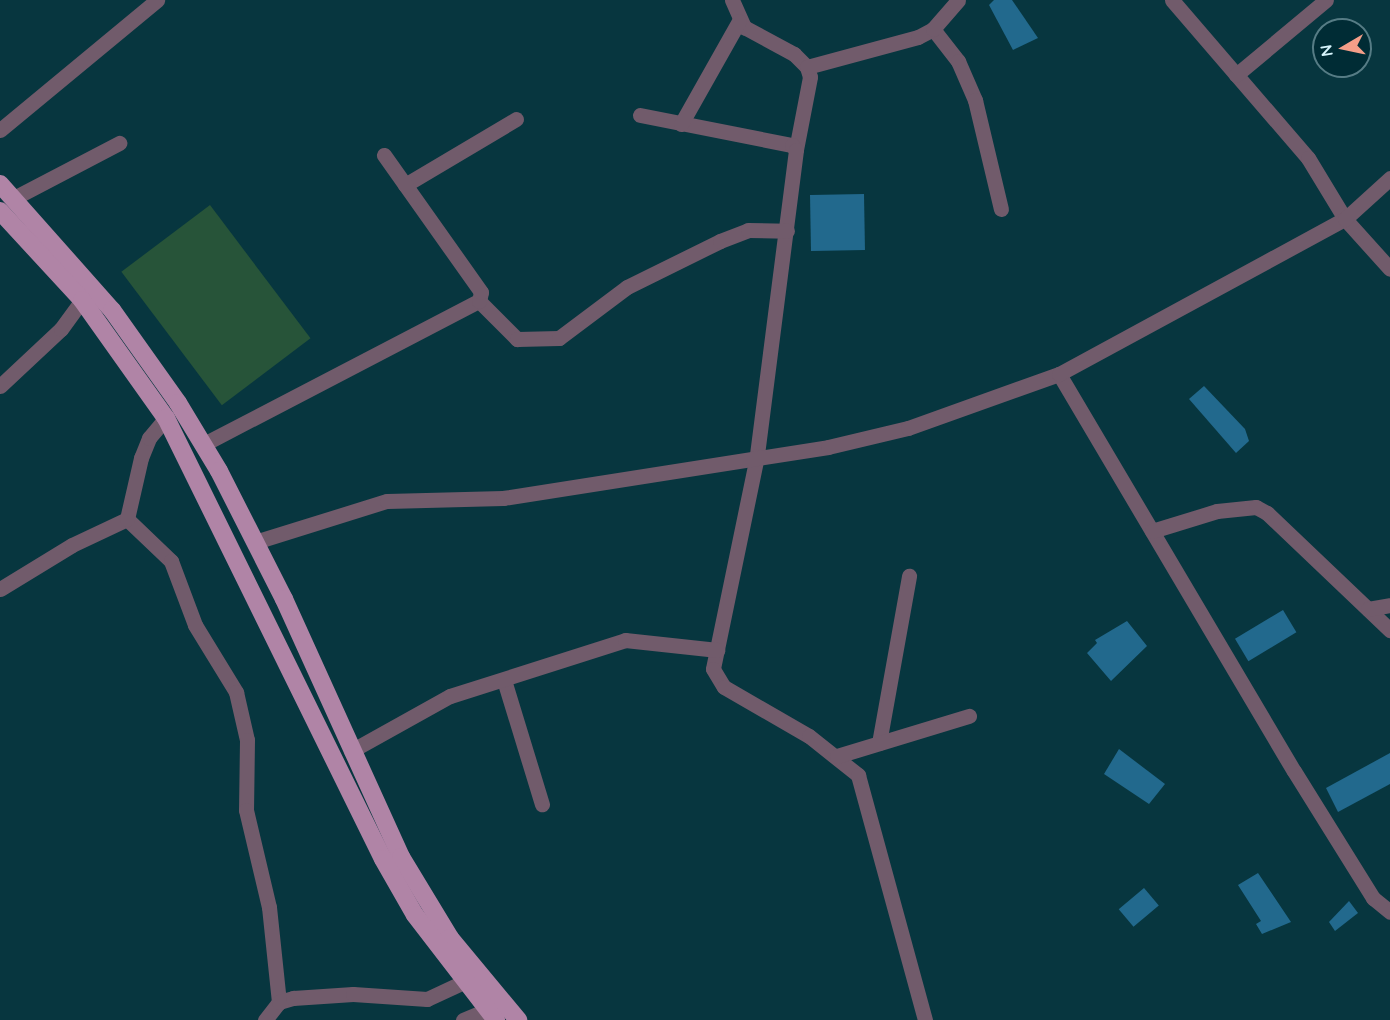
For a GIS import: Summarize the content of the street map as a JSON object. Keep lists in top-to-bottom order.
{
  "north": "left"
}
